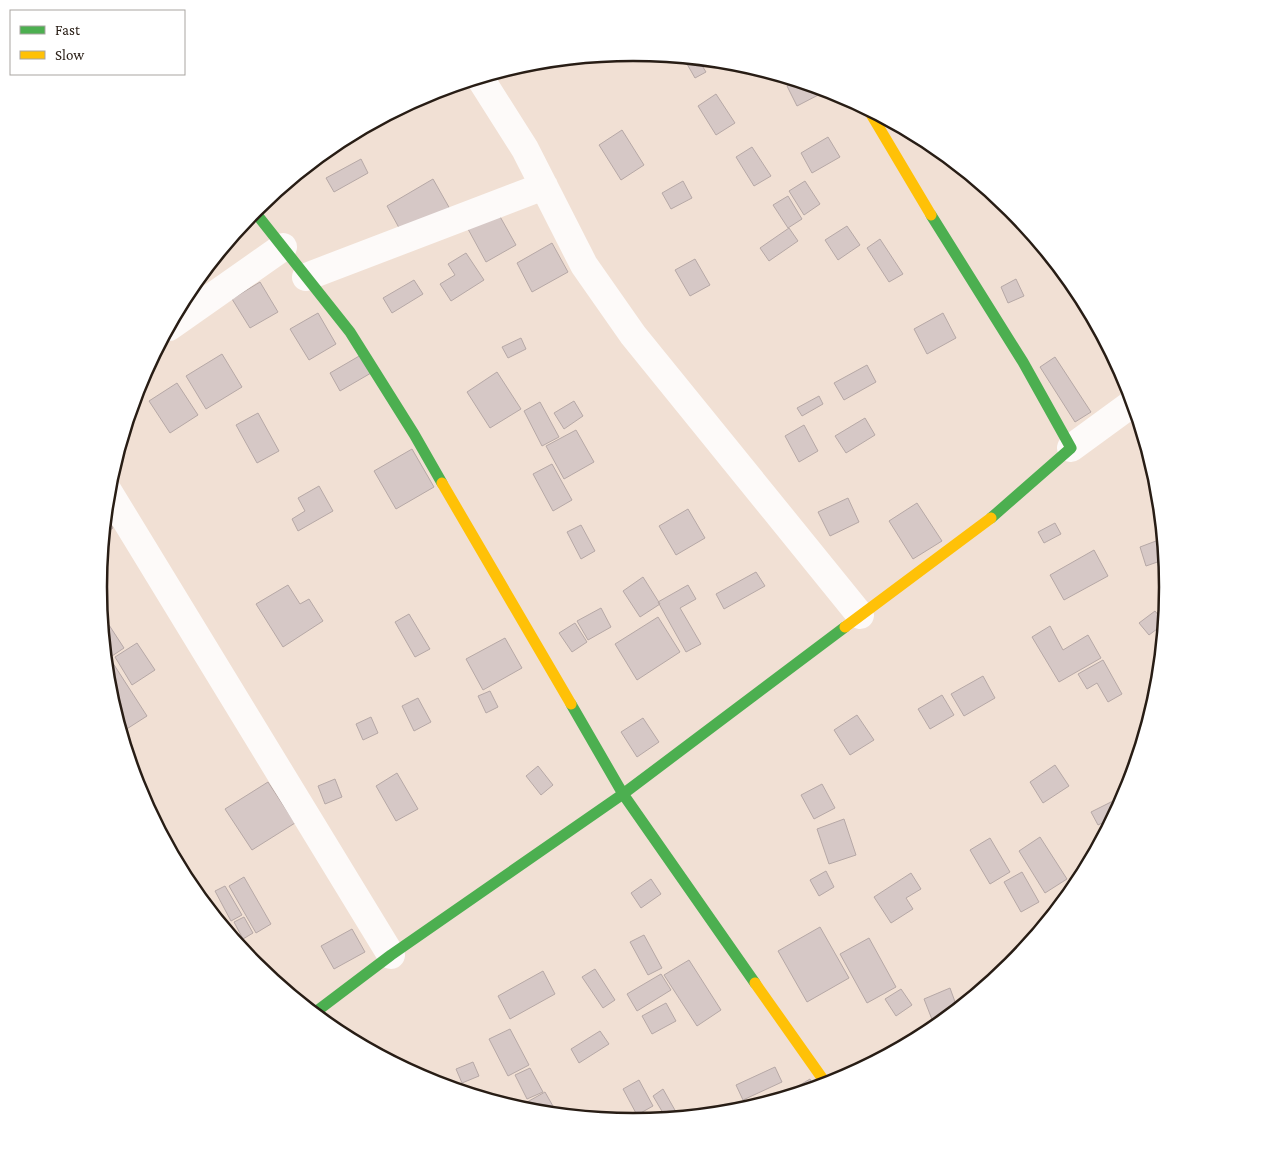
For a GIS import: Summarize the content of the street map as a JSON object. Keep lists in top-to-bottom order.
{
  "legend": ["Fast", "Slow"]
}
